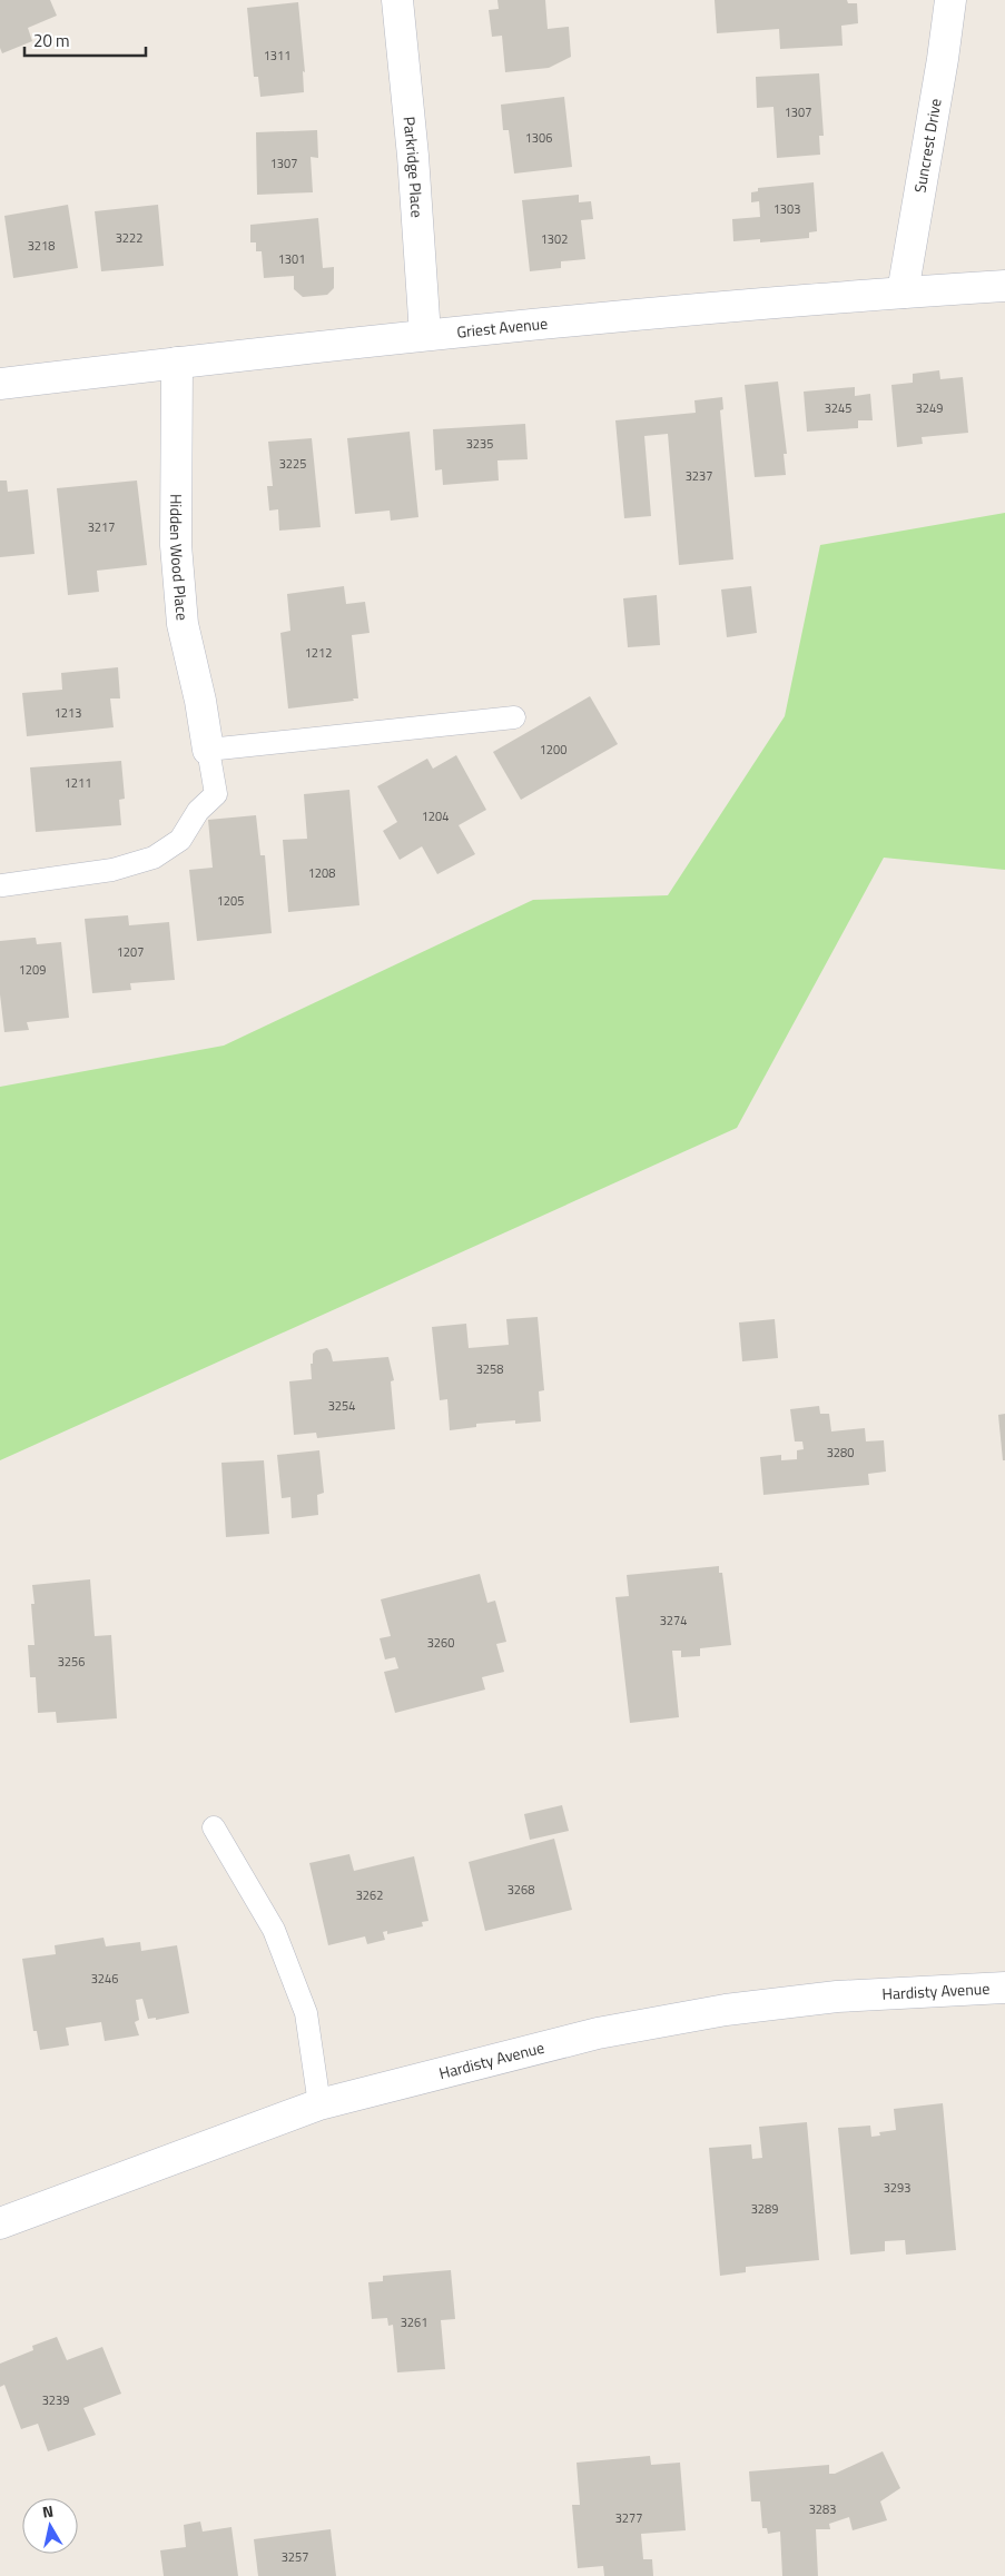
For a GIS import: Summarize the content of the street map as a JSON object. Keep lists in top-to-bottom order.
{
  "streets": {
    "street": [
      "Suncrest Drive",
      "Parkridge Place",
      "Griest Avenue",
      "Hidden Wood Place",
      "Hardisty Avenue"
    ]
  },
  "crossings": [
    ["Suncrest Drive", "Griest Avenue"],
    ["Parkridge Place", "Griest Avenue"],
    ["Griest Avenue", "Hidden Wood Place"]
  ],
  "house_numbers": [
    "1311",
    "1307",
    "1306",
    "1307",
    "1303",
    "3222",
    "1302",
    "3218",
    "1301",
    "3245",
    "3249",
    "3235",
    "3225",
    "3237",
    "3217",
    "1212",
    "1213",
    "1200",
    "1211",
    "1204",
    "1208",
    "1205",
    "1207",
    "1209",
    "3258",
    "3254",
    "3280",
    "3274",
    "3260",
    "3256",
    "3268",
    "3262",
    "3246",
    "3293",
    "3289",
    "3261",
    "3239",
    "3283",
    "3277",
    "3257"
  ],
  "scale_bar": "20 m",
  "north": "top"
}
